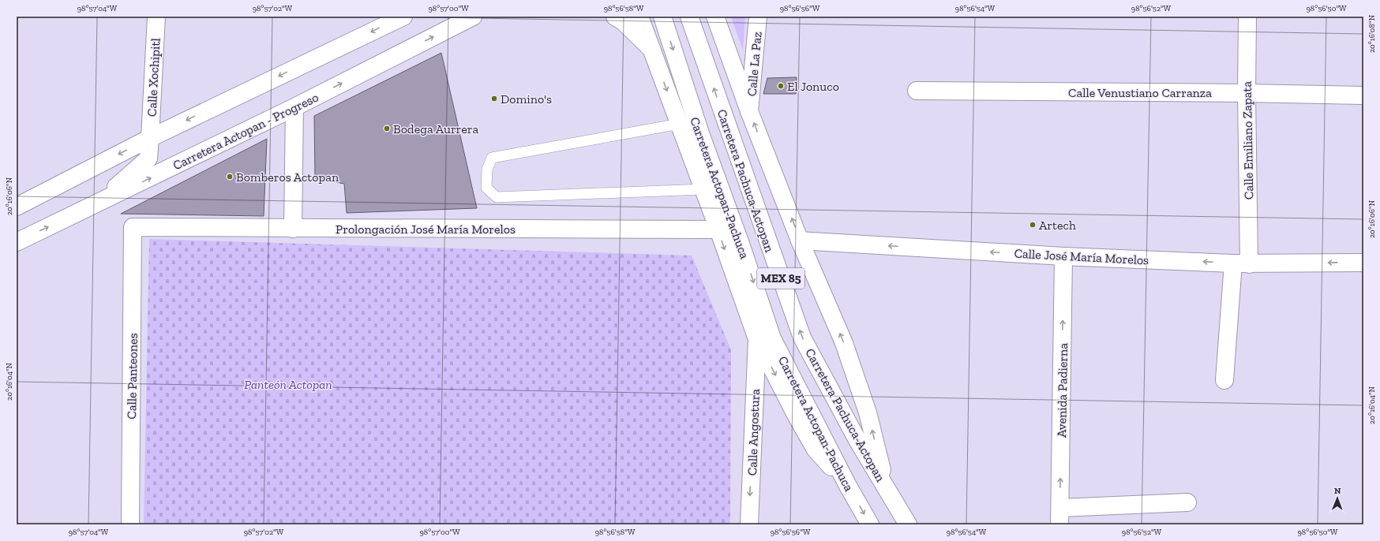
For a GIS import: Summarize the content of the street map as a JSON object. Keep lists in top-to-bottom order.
{
  "streets": {
    "main road": [
      "Calle La Paz",
      "Calle Xochipitl",
      "Calle Venustiano Carranza",
      "Carretera Actopan - Progreso",
      "Calle Emiliano Zapata",
      "Carretera Pachuca-Actopan",
      "Carretera Actopan-Pachuca",
      "Prolongación José María Morelos",
      "Calle José María Morelos",
      "MEX 85",
      "Calle Panteones",
      "Avenida Padierna",
      "Calle Angostura"
    ]
  },
  "crossings": [
    ["Calle Xochipitl", "Carretera Actopan - Progreso"],
    ["Calle Venustiano Carranza", "Calle Emiliano Zapata"],
    ["Calle Emiliano Zapata", "Calle José María Morelos"],
    ["Prolongación José María Morelos", "Calle Panteones"],
    ["Calle José María Morelos", "Avenida Padierna"]
  ],
  "one_way": ["Calle José María Morelos", "Avenida Padierna"],
  "parks": ["Panteón Actopan"],
  "places": [
    "El Jonuco",
    "Domino's",
    "Bodega Aurrera",
    "Bomberos Actopan",
    "Artech"
  ],
  "north": "top",
  "coordinates": [
    "98°57'04\"W",
    "98°57'02\"W",
    "98°57'00\"W",
    "98°56'58\"W",
    "98°56'56\"W",
    "98°56'54\"W",
    "98°56'52\"W",
    "98°56'50\"W",
    "20°16'08\"N",
    "20°16'06\"N",
    "20°16'04\"N"
  ]
}
